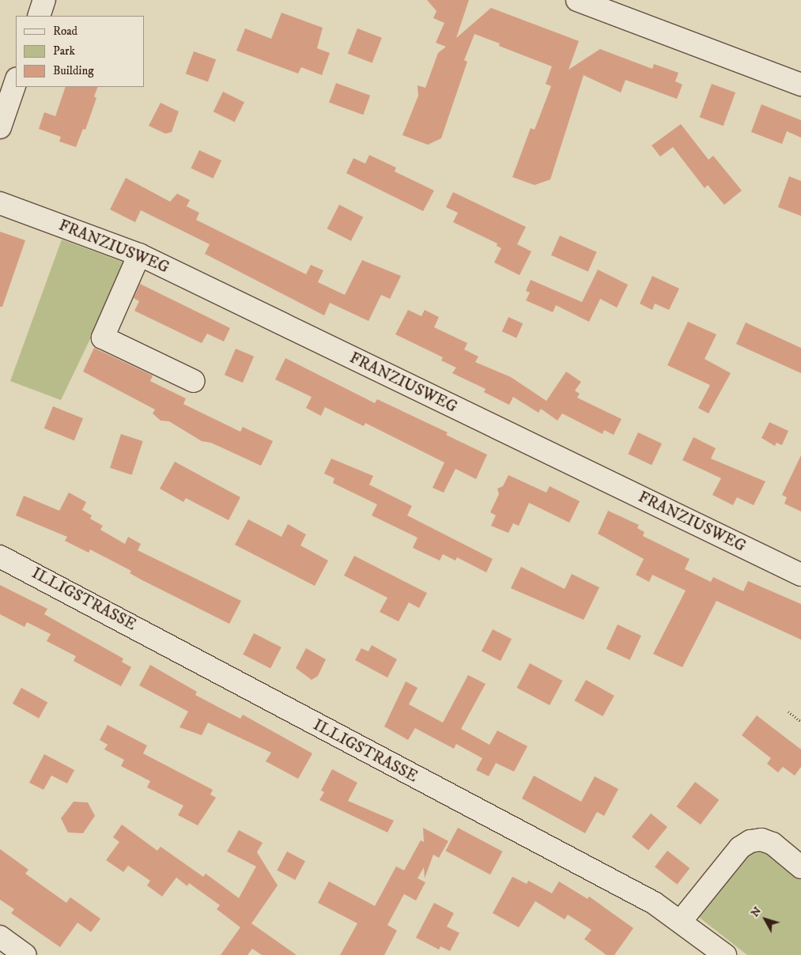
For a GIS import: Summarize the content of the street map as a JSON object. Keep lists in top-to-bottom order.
{
  "streets": {
    "street": ["FRANZIUSWEG", "ILLIGSTRASSE"]
  },
  "legend": ["Road", "Park", "Building"],
  "north": "top left"
}
